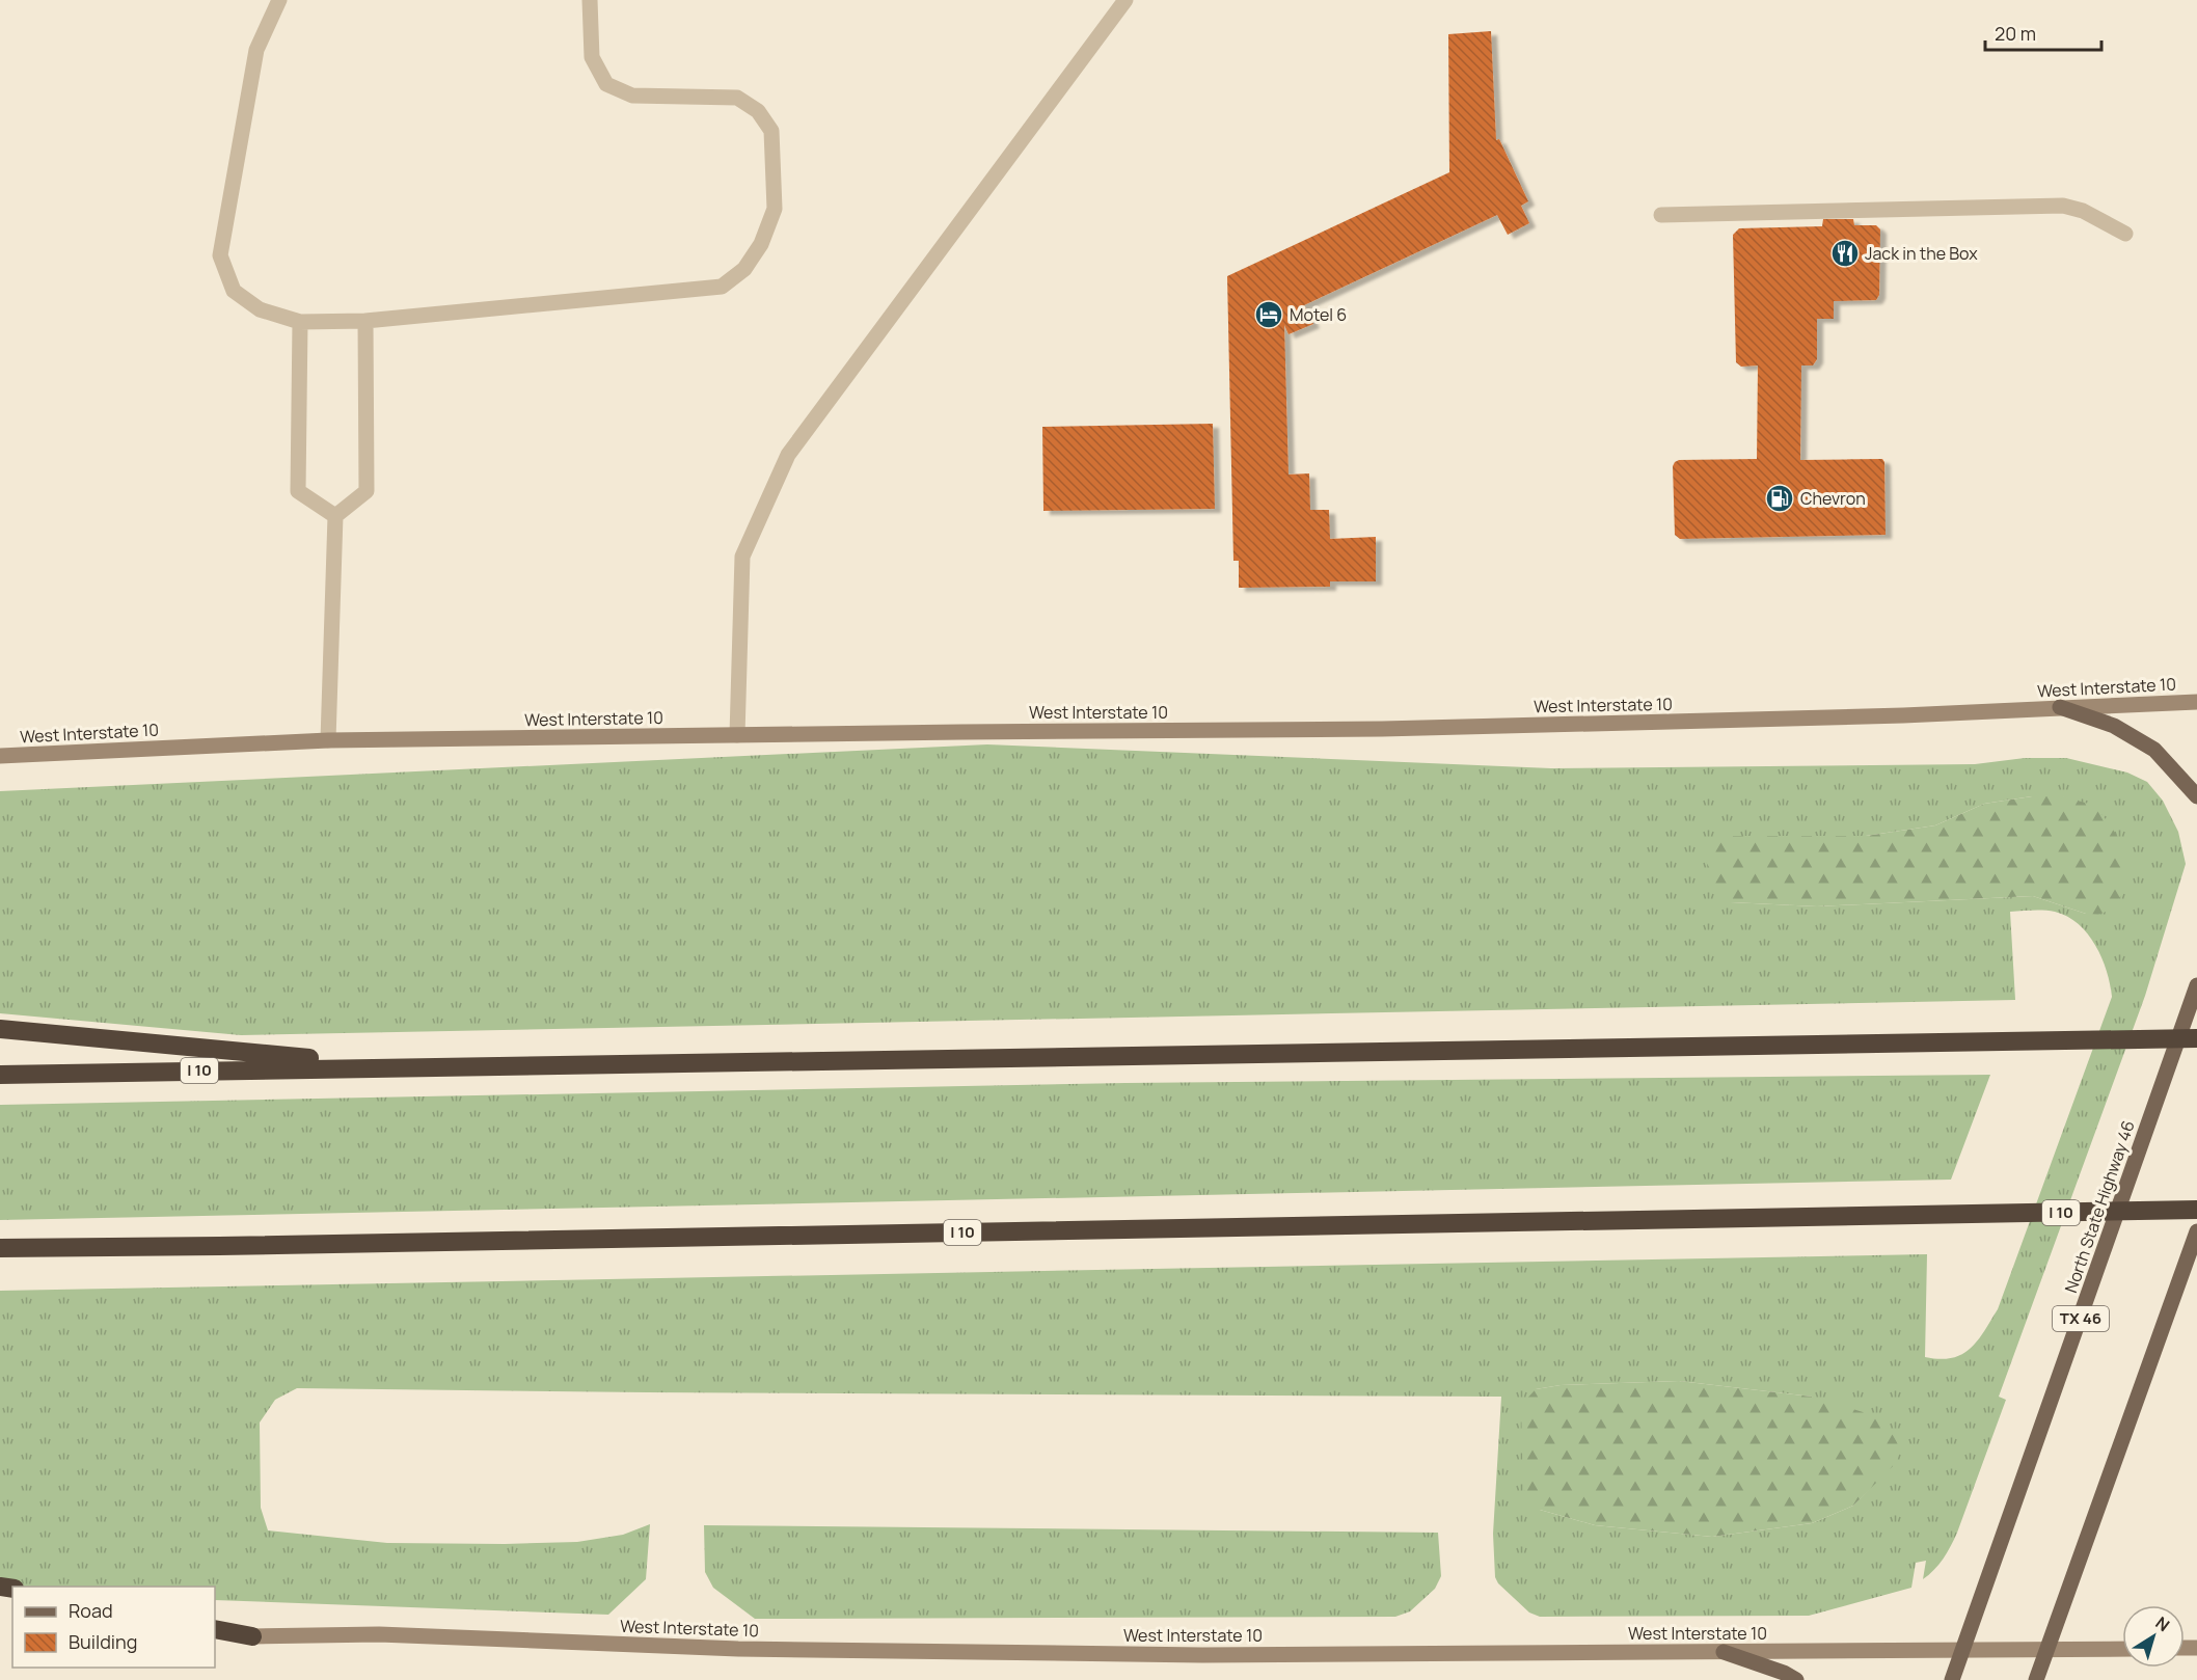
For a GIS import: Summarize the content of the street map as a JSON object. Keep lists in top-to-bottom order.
{
  "streets": {
    "highway": ["I 10"],
    "main road": ["North State Highway 46", "TX 46"],
    "street": ["West Interstate 10"]
  },
  "crossings": [
    ["West Interstate 10", "North State Highway 46"],
    ["West Interstate 10", "TX 46"],
    ["North State Highway 46", "TX 46"]
  ],
  "places": {
    "restaurant": ["Jack in the Box"],
    "hotel": ["Motel 6"],
    "fuel station": ["Chevron"]
  },
  "legend": ["Road", "Building"],
  "scale_bar": "20 m",
  "north": "top right"
}
